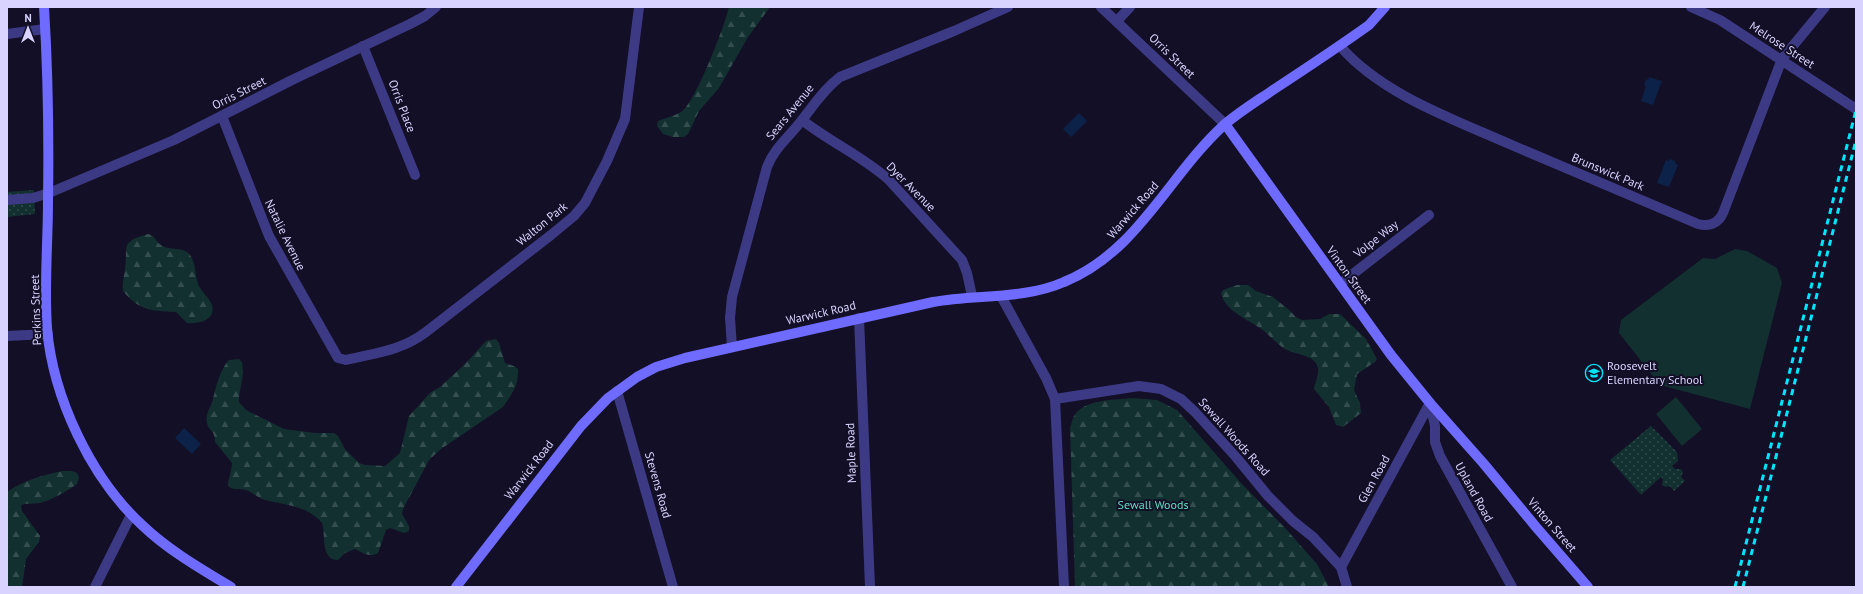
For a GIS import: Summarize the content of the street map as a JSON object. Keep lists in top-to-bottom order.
{
  "streets": {
    "street": [
      "Melrose Street",
      "Orris Street",
      "Orris Place",
      "Sears Avenue",
      "Brunswick Park",
      "Dyer Avenue",
      "Warwick Road",
      "Walton Park",
      "Natalie Avenue",
      "Volpe Way",
      "Vinton Street",
      "Perkins Street",
      "Sewall Woods Road",
      "Maple Road",
      "Glen Road",
      "Stevens Road",
      "Upland Road"
    ]
  },
  "crossings": [
    ["Melrose Street", "Brunswick Park"],
    ["Orris Street", "Orris Place"],
    ["Orris Street", "Warwick Road"],
    ["Orris Street", "Natalie Avenue"],
    ["Orris Street", "Vinton Street"],
    ["Orris Street", "Perkins Street"],
    ["Sears Avenue", "Dyer Avenue"],
    ["Sears Avenue", "Warwick Road"],
    ["Dyer Avenue", "Warwick Road"],
    ["Warwick Road", "Vinton Street"],
    ["Warwick Road", "Maple Road"],
    ["Warwick Road", "Stevens Road"],
    ["Walton Park", "Natalie Avenue"],
    ["Volpe Way", "Vinton Street"],
    ["Vinton Street", "Glen Road"],
    ["Vinton Street", "Upland Road"],
    ["Sewall Woods Road", "Glen Road"],
    ["Glen Road", "Upland Road"]
  ],
  "parks": ["Sewall Woods"],
  "places": {
    "school or university": ["Roosevelt Elementary School"]
  },
  "north": "top"
}
